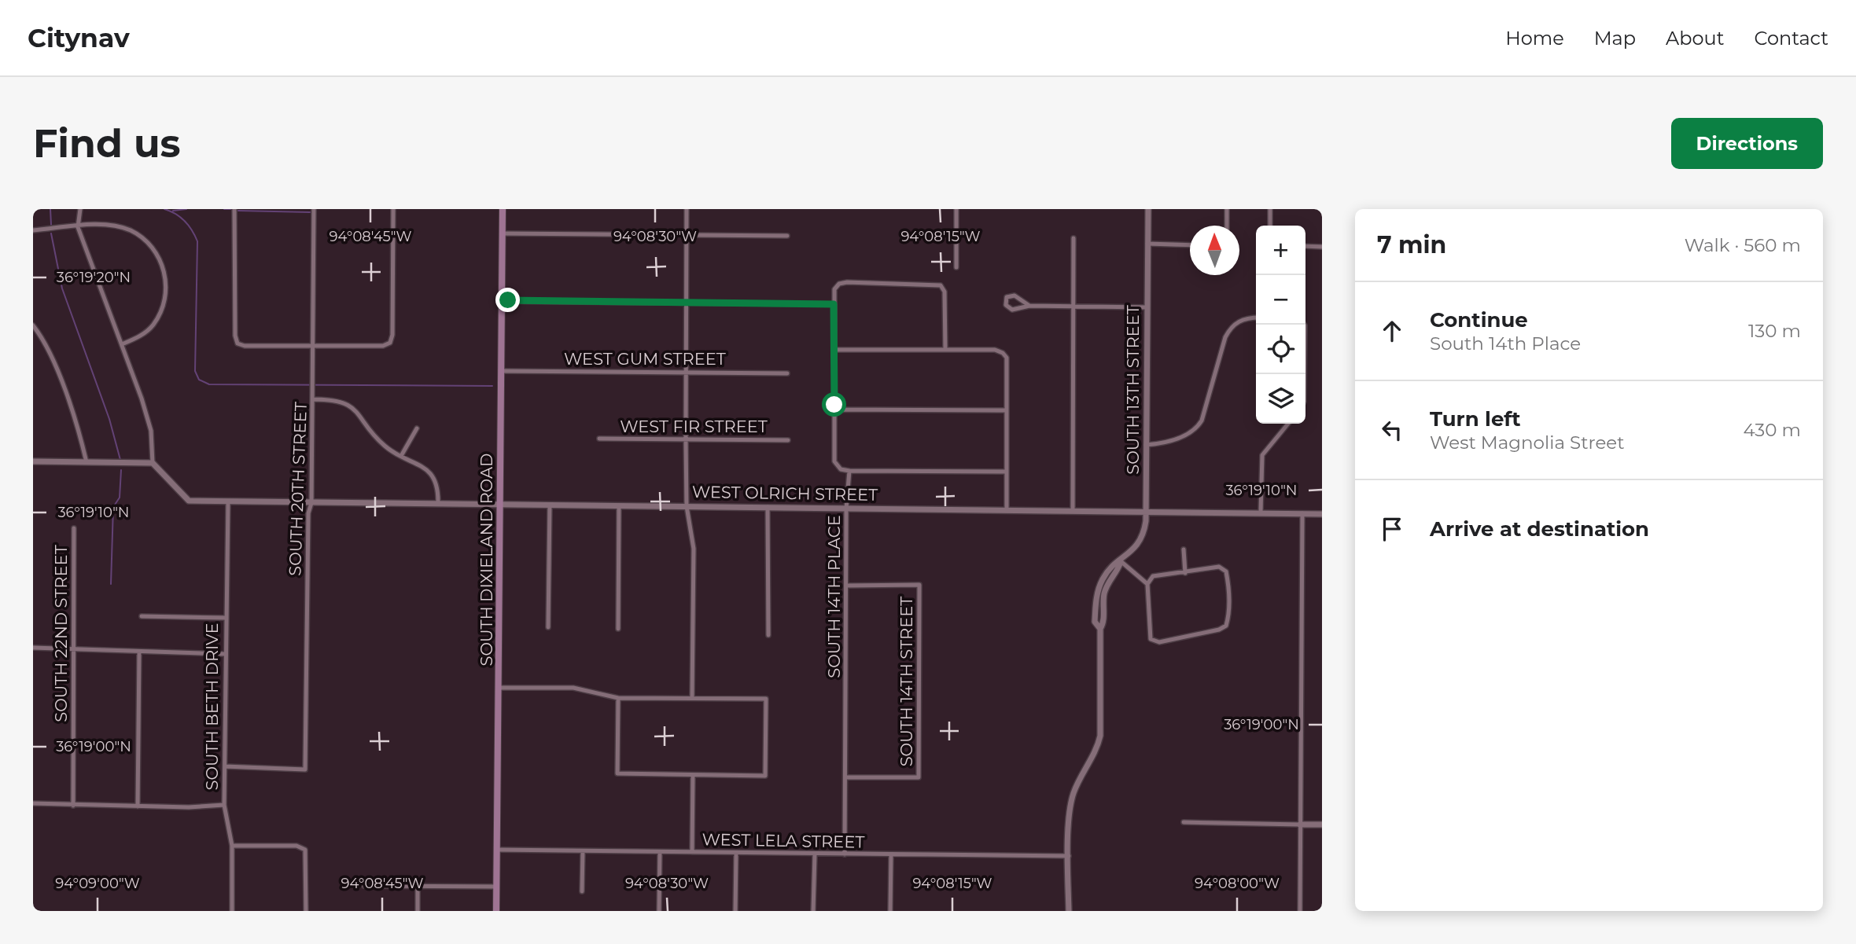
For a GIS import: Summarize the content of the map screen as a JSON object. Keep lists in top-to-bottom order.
{
  "streets": {
    "main road": ["SOUTH DIXIELAND ROAD"],
    "street": [
      "WEST GUM STREET",
      "SOUTH 13TH STREET",
      "WEST FIR STREET",
      "SOUTH 20TH STREET",
      "WEST OLRICH STREET",
      "SOUTH 14TH PLACE",
      "SOUTH 22ND STREET",
      "SOUTH 14TH STREET",
      "SOUTH BETH DRIVE",
      "WEST LELA STREET"
    ]
  },
  "crossings": [
    ["WEST GUM STREET", "SOUTH DIXIELAND ROAD"],
    ["SOUTH 13TH STREET", "WEST OLRICH STREET"],
    ["SOUTH 13TH STREET", "WEST LELA STREET"],
    ["SOUTH 20TH STREET", "WEST OLRICH STREET"],
    ["SOUTH 20TH STREET", "SOUTH BETH DRIVE"],
    ["WEST OLRICH STREET", "SOUTH DIXIELAND ROAD"],
    ["WEST OLRICH STREET", "SOUTH 14TH PLACE"],
    ["WEST OLRICH STREET", "SOUTH BETH DRIVE"],
    ["SOUTH DIXIELAND ROAD", "WEST LELA STREET"],
    ["SOUTH 14TH PLACE", "SOUTH 14TH STREET"],
    ["SOUTH 14TH PLACE", "WEST LELA STREET"]
  ],
  "north": "top",
  "page": {
    "header": "Citynav",
    "nav": [
      "Home",
      "Map",
      "About",
      "Contact"
    ],
    "buttons": "Directions",
    "title": "Find us",
    "heading": ["7 min", "Walk · 560 m"],
    "map_buttons": ["+", "−"],
    "list": [
      ["Continue", "South 14th Place", "130 m"],
      ["Turn left", "West Magnolia Street", "430 m"],
      "Arrive at destination"
    ]
  },
  "coordinates": [
    "94°08'45\"W",
    "94°08'30\"W",
    "94°08'15\"W",
    "36°19'20\"N",
    "36°19'10\"N",
    "36°19'00\"N",
    "94°09'00\"W",
    "94°08'00\"W"
  ]
}
